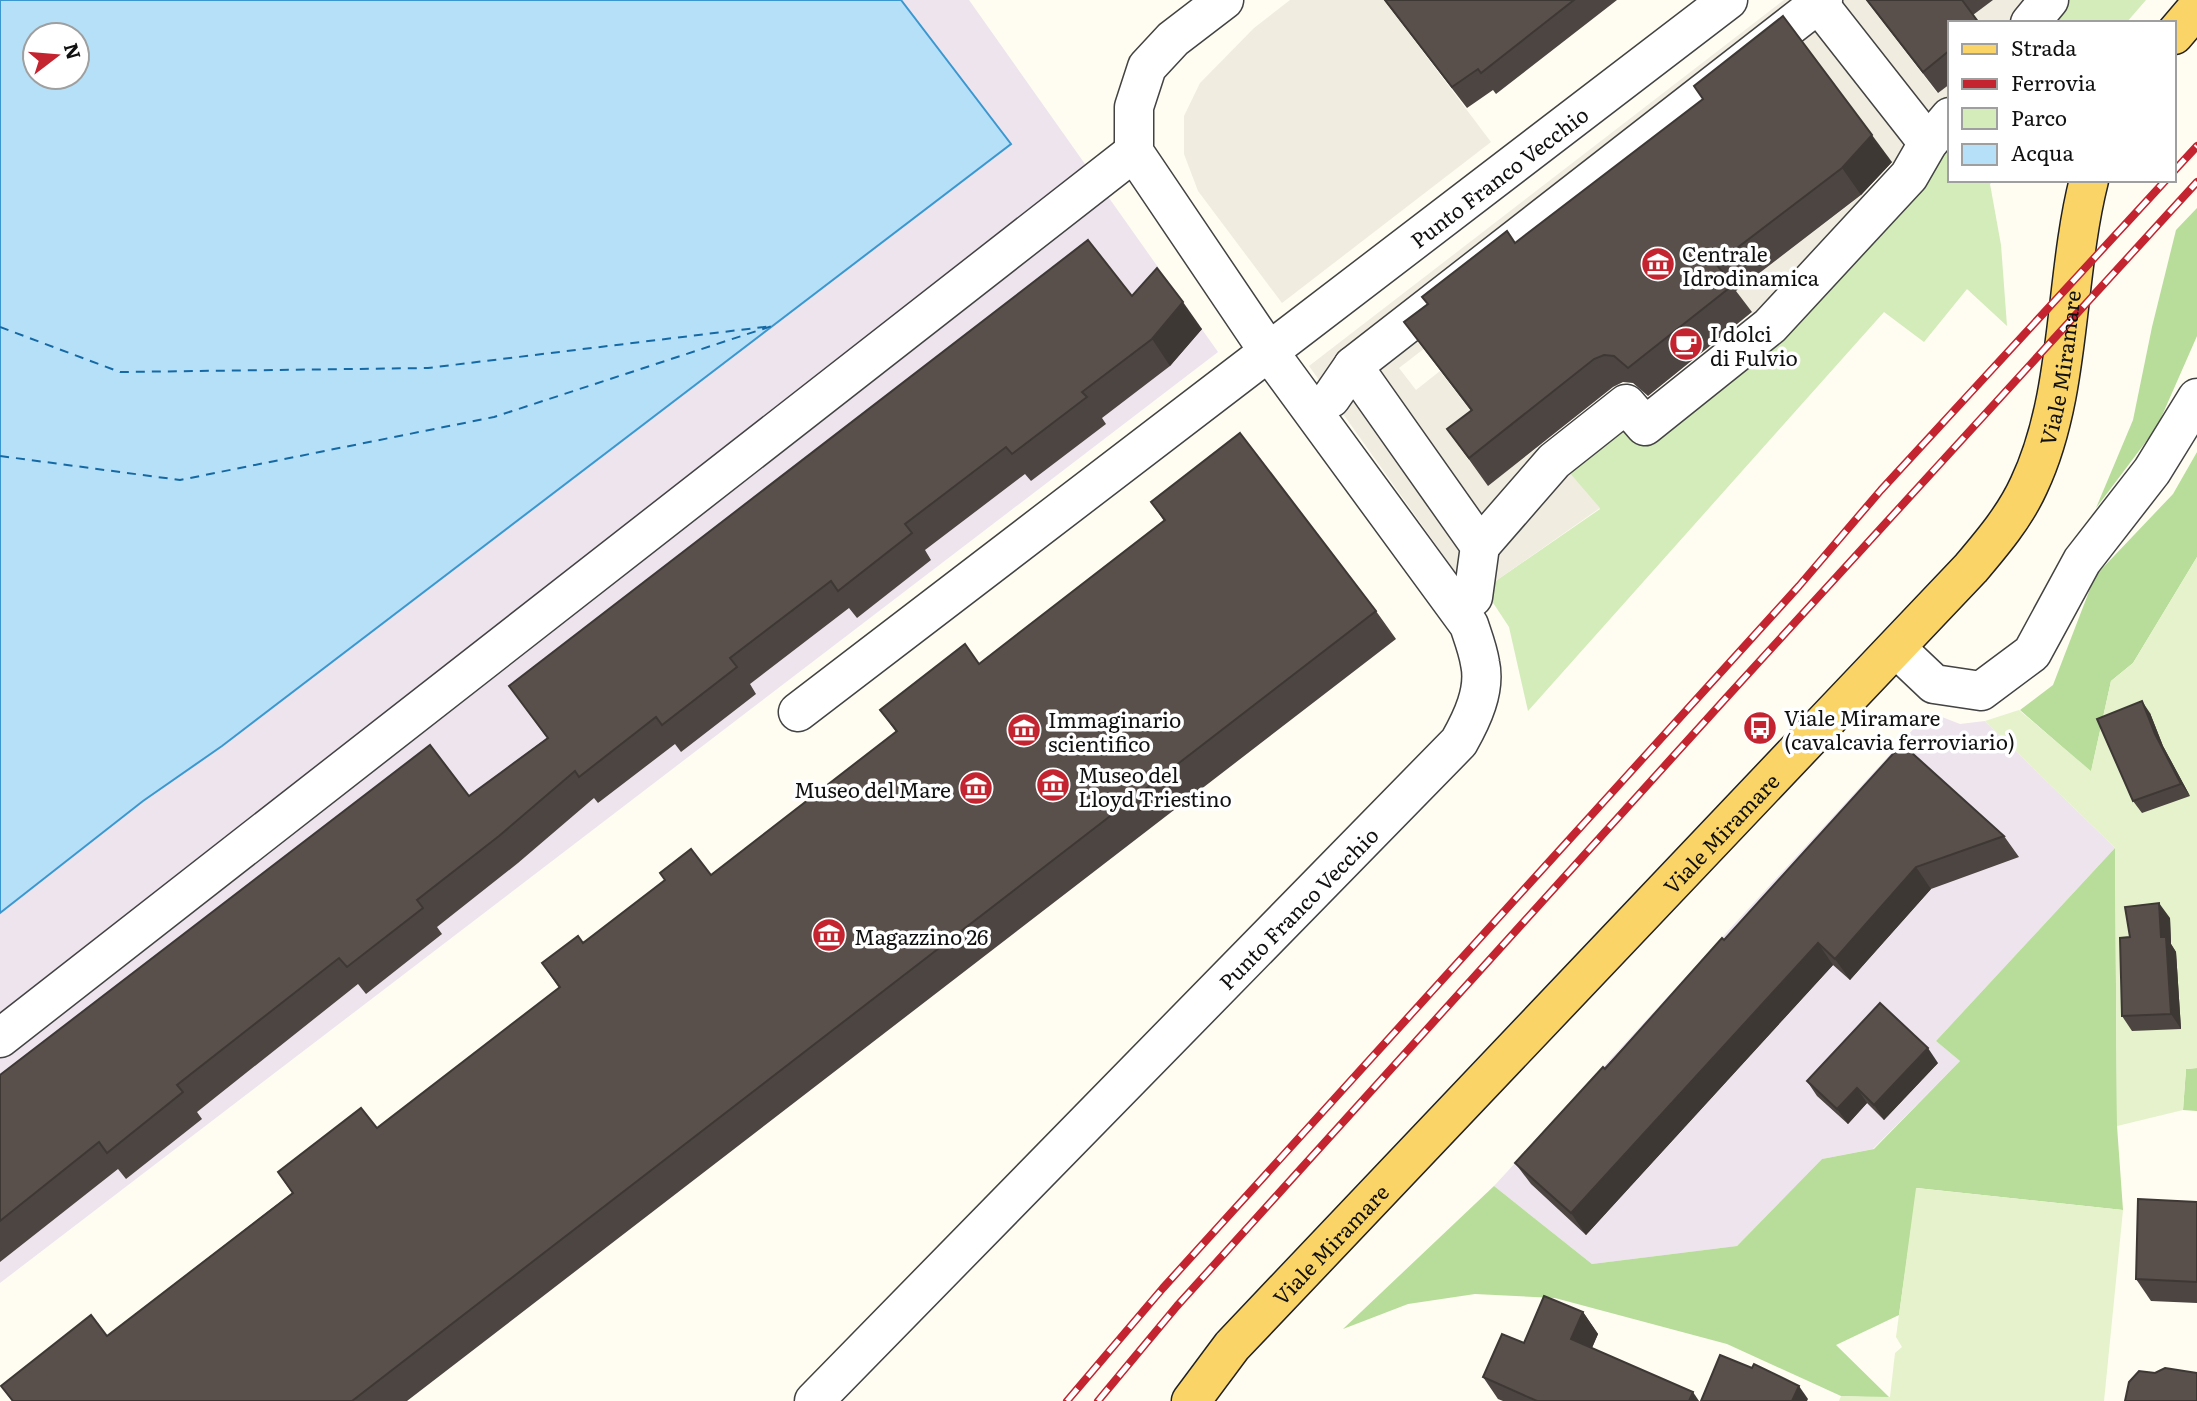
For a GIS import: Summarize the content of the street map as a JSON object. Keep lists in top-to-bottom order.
{
  "streets": {
    "main road": ["Viale Miramare"],
    "street": ["Punto Franco Vecchio"]
  },
  "places": {
    "museum": [
      "Centrale Idrodinamica",
      "Immaginario scientifico",
      "Museo del Lloyd Triestino",
      "Museo del Mare",
      "Magazzino 26"
    ],
    "cafe": ["I dolci di Fulvio"],
    "bus stop": ["Viale Miramare (cavalcavia ferroviario)"]
  },
  "legend": [
    "Strada",
    "Ferrovia",
    "Parco",
    "Acqua"
  ],
  "north": "right"
}
